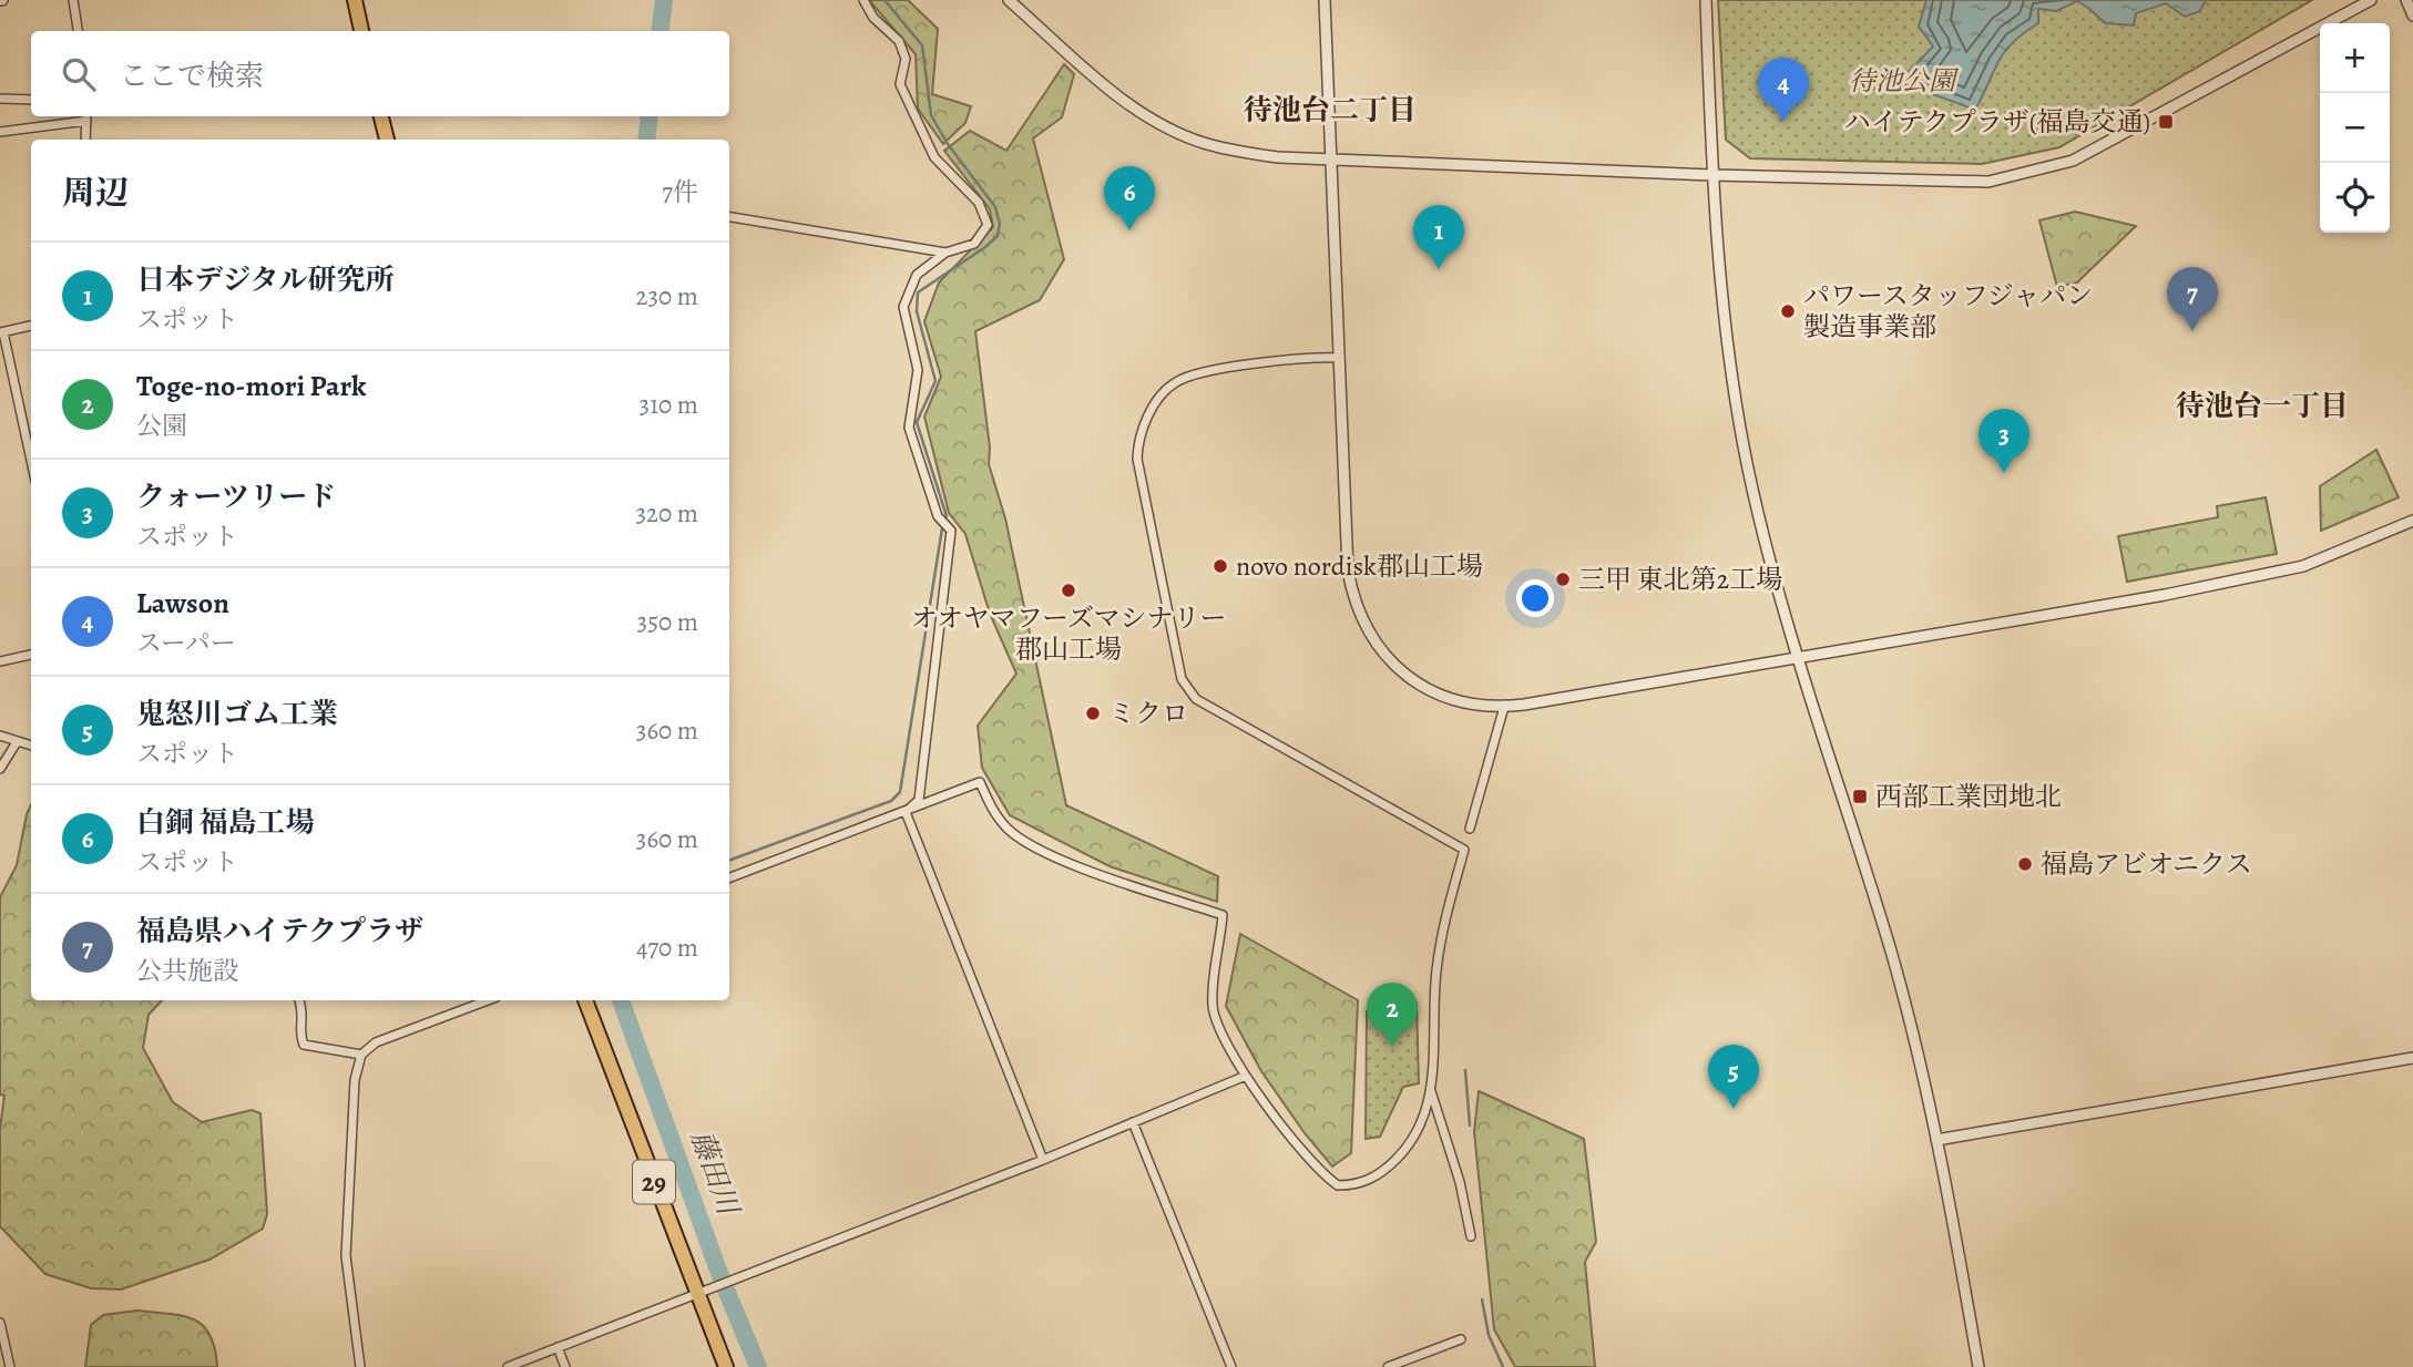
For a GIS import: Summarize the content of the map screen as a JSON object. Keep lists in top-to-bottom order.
{
  "streets": {
    "main road": ["29"]
  },
  "districts": ["待池台二丁目", "待池台一丁目"],
  "water": ["藤田川"],
  "parks": ["待池公園"],
  "places": {
    "transit": ["ハイテクプラザ(福島交通)", "西部工業団地北"],
    "other": [
      "パワースタッフジャパン 製造事業部",
      "novo nordisk郡山工場",
      "三甲 東北第2工場",
      "オオヤマフーズマシナリー 郡山工場",
      "ミクロ",
      "福島アビオニクス"
    ]
  },
  "page": {
    "map_buttons": ["+", "−"],
    "search": "ここで検索",
    "pins": [
      "4",
      "6",
      "1",
      "7",
      "3",
      "2",
      "5"
    ],
    "heading": ["周辺", "7件"],
    "list": [
      {
        "mark": "1",
        "name": "日本デジタル研究所",
        "note": "スポット",
        "value": "230 m"
      },
      {
        "mark": "2",
        "name": "Toge-no-mori Park",
        "note": "公園",
        "value": "310 m"
      },
      {
        "mark": "3",
        "name": "クォーツリード",
        "note": "スポット",
        "value": "320 m"
      },
      {
        "mark": "4",
        "name": "Lawson",
        "note": "スーパー",
        "value": "350 m"
      },
      {
        "mark": "5",
        "name": "鬼怒川ゴム工業",
        "note": "スポット",
        "value": "360 m"
      },
      {
        "mark": "6",
        "name": "白銅 福島工場",
        "note": "スポット",
        "value": "360 m"
      },
      {
        "mark": "7",
        "name": "福島県ハイテクプラザ",
        "note": "公共施設",
        "value": "470 m"
      }
    ]
  }
}
